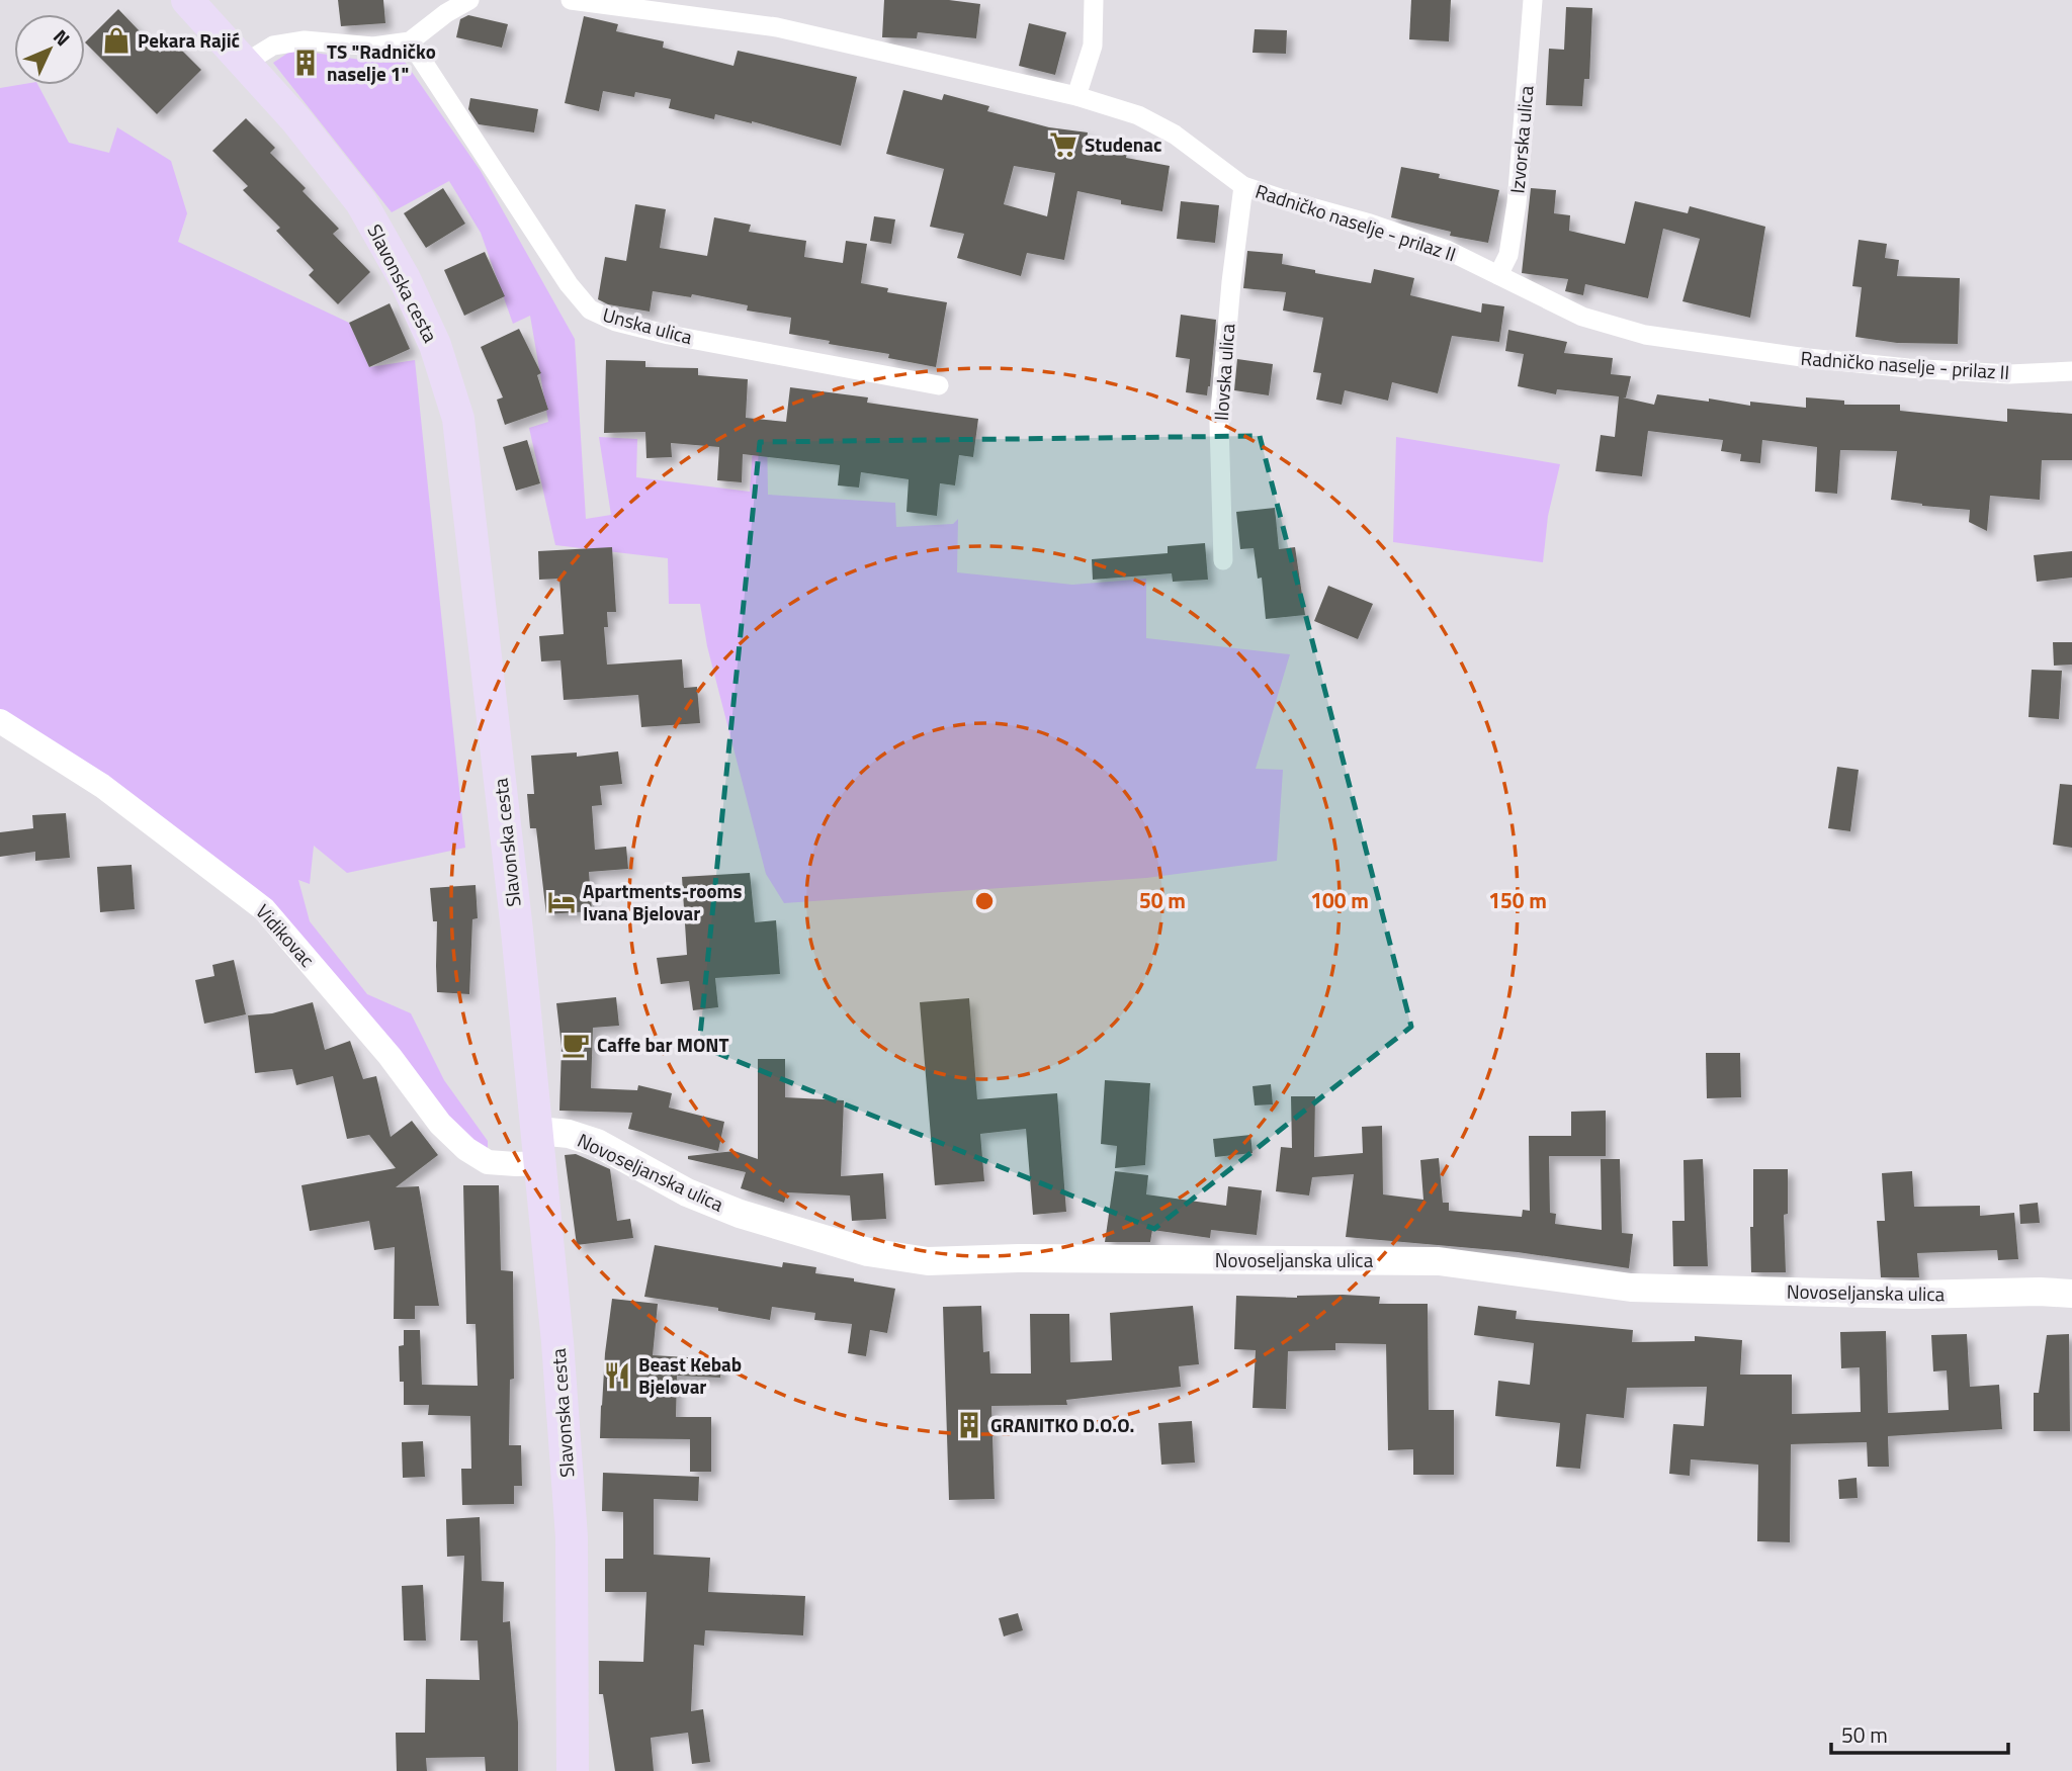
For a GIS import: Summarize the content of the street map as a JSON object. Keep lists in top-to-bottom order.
{
  "streets": {
    "main road": ["Slavonska cesta", "Novoseljanska ulica"],
    "street": [
      "Izvorska ulica",
      "Radničko naselje - prilaz II",
      "Unska ulica",
      "Ilovska ulica",
      "Vidikovac"
    ]
  },
  "crossings": [
    ["Izvorska ulica", "Radničko naselje - prilaz II"],
    ["Radničko naselje - prilaz II", "Ilovska ulica"],
    ["Slavonska cesta", "Vidikovac"],
    ["Slavonska cesta", "Novoseljanska ulica"]
  ],
  "places": {
    "shop": ["Pekara Rajić"],
    "building": ["TS \"Radničko naselje 1\"", "GRANITKO D.O.O."],
    "supermarket": ["Studenac"],
    "hotel": ["Apartments-rooms Ivana Bjelovar"],
    "cafe": ["Caffe bar MONT"],
    "restaurant": ["Beast Kebab Bjelovar"]
  },
  "scale_bar": "50 m",
  "north": "top right",
  "rings": ["50 m", "100 m", "150 m"]
}
